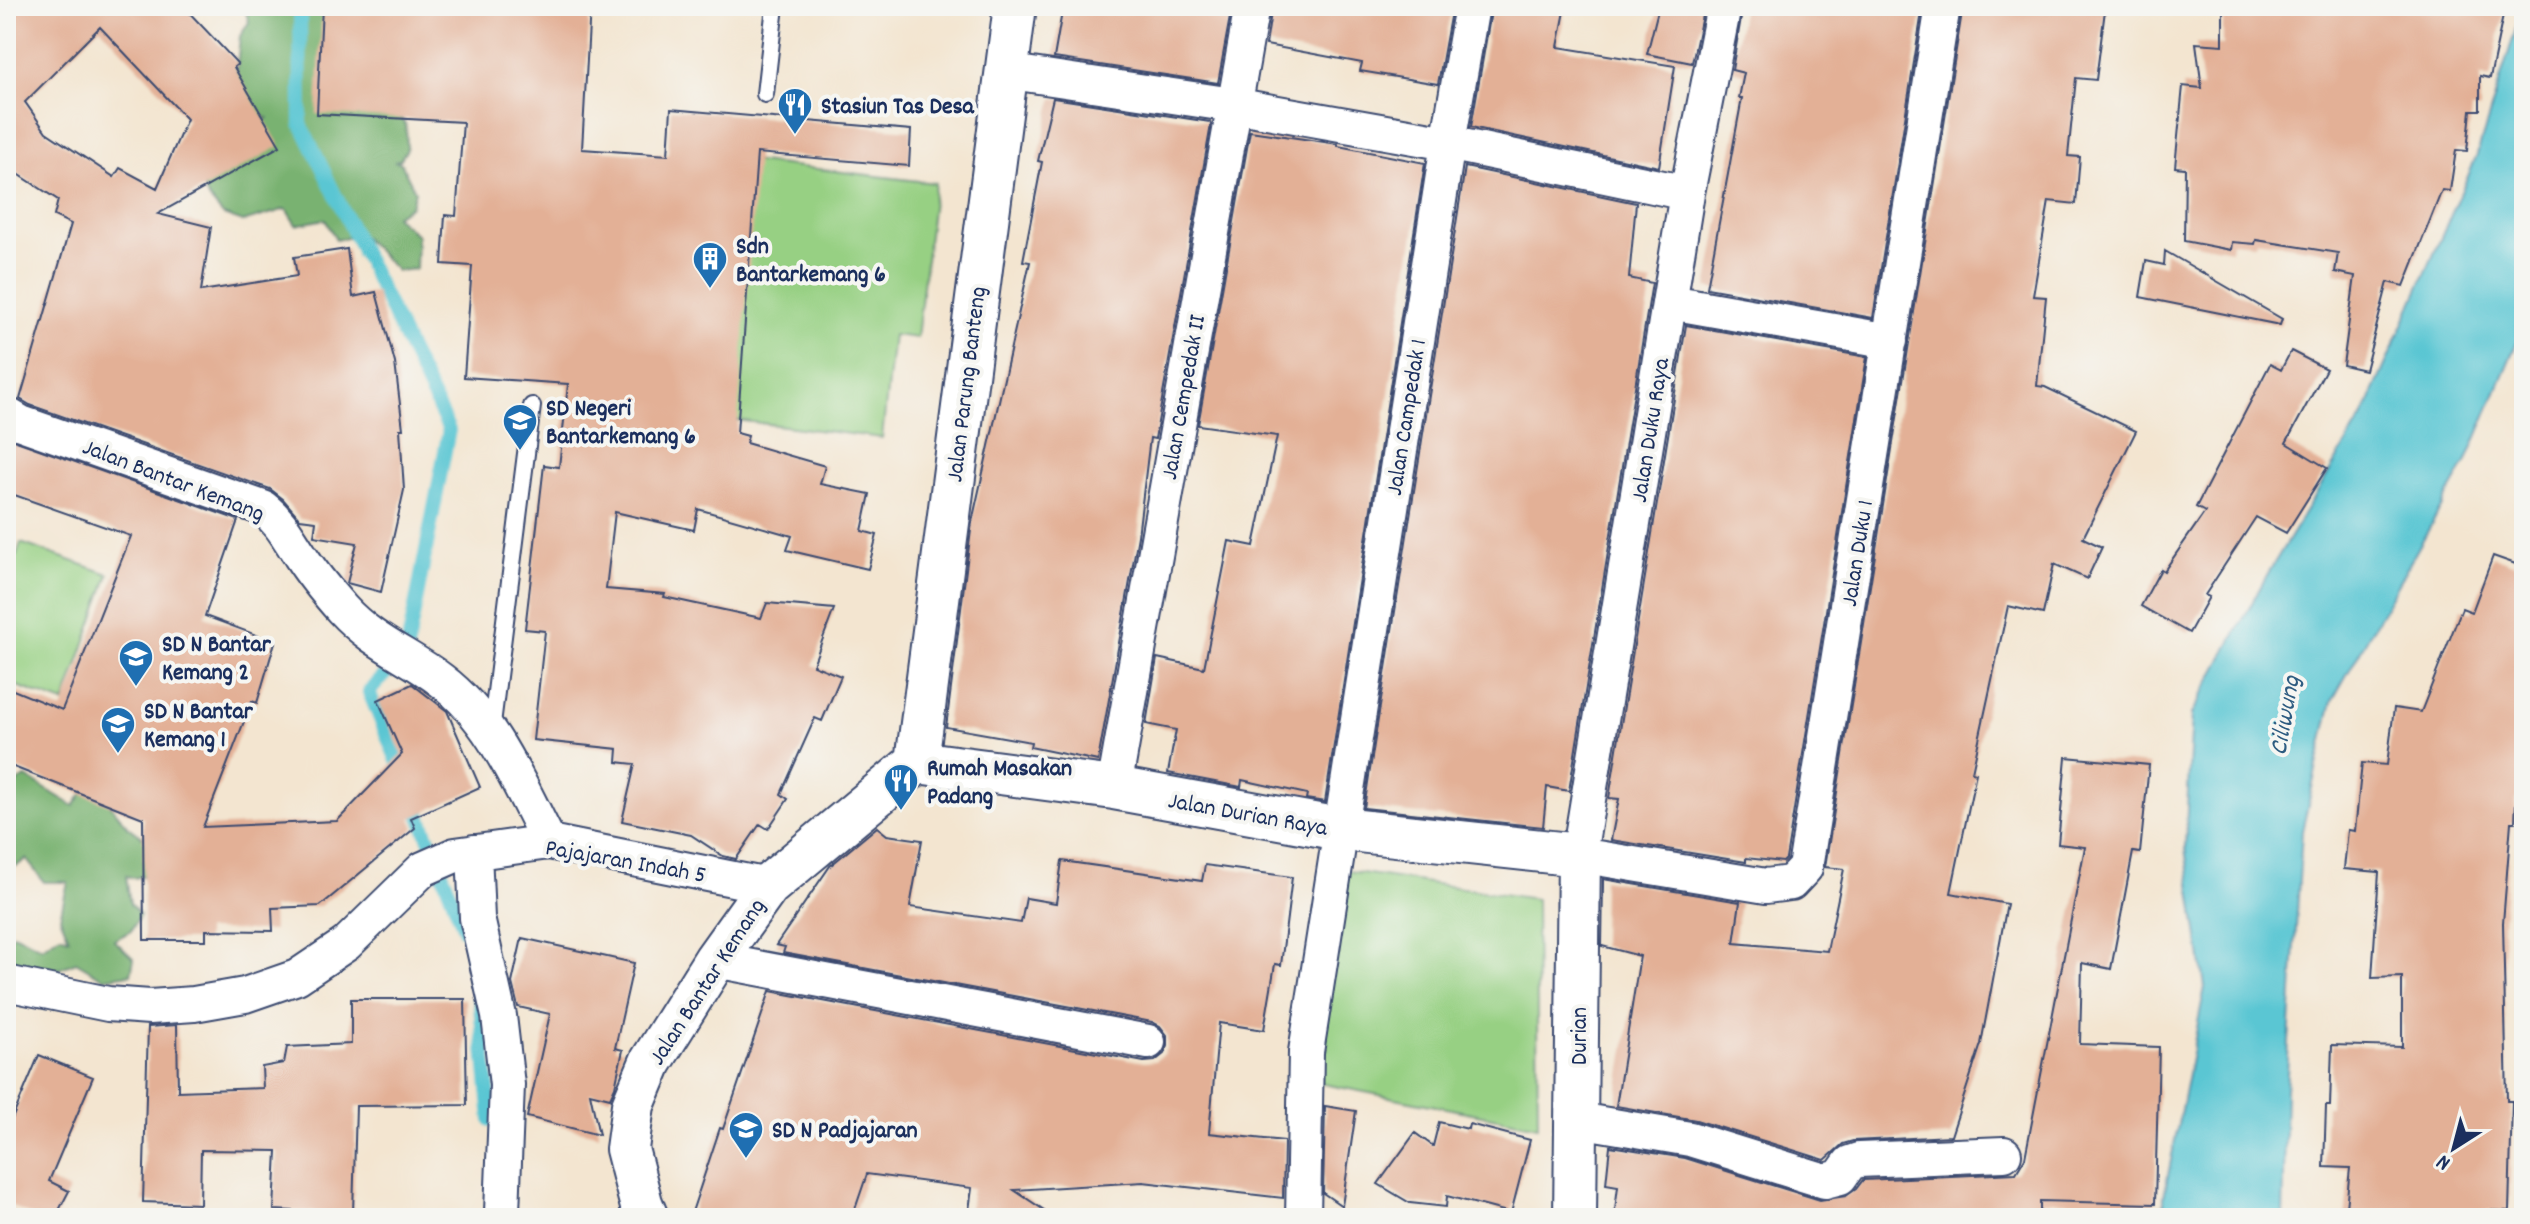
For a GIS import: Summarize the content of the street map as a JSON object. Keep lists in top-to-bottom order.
{
  "streets": {
    "street": [
      "Jalan Parung Banteng",
      "Jalan Cempedak II",
      "Jalan Campedak 1",
      "Jalan Duku Raya",
      "Jalan Bantar Kemang",
      "Jalan Duku 1",
      "Jalan Durian Raya",
      "Pajajaran Indah 5",
      "Durian"
    ]
  },
  "crossings": [
    ["Jalan Parung Banteng", "Jalan Bantar Kemang"],
    ["Jalan Parung Banteng", "Jalan Durian Raya"],
    ["Jalan Cempedak II", "Jalan Durian Raya"],
    ["Jalan Campedak 1", "Jalan Durian Raya"],
    ["Jalan Duku Raya", "Jalan Duku 1"],
    ["Jalan Duku Raya", "Jalan Durian Raya"],
    ["Jalan Duku Raya", "Durian"],
    ["Jalan Bantar Kemang", "Jalan Durian Raya"],
    ["Jalan Bantar Kemang", "Pajajaran Indah 5"],
    ["Jalan Duku 1", "Jalan Durian Raya"],
    ["Jalan Duku 1", "Durian"],
    ["Jalan Durian Raya", "Durian"]
  ],
  "water": ["Ciliwung"],
  "places": {
    "restaurant": ["Stasiun Tas Desa", "Rumah Masakan Padang"],
    "building": ["Sdn Bantarkemang 6"],
    "school or university": [
      "SD Negeri Bantarkemang 6",
      "SD N Bantar Kemang 2",
      "SD N Bantar Kemang 1",
      "SD N Padjajaran"
    ]
  },
  "north": "bottom left"
}
